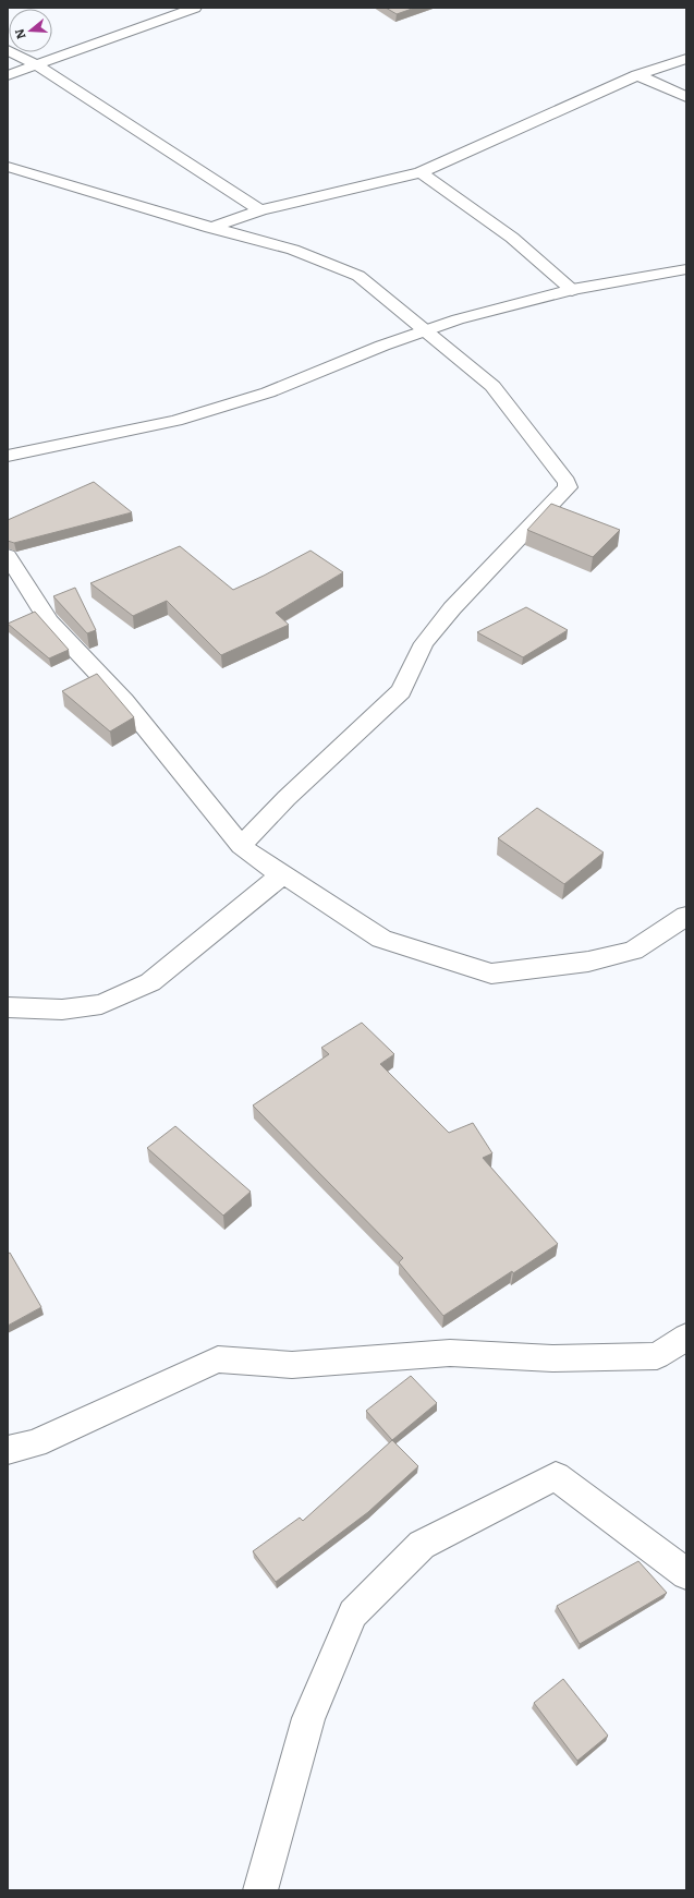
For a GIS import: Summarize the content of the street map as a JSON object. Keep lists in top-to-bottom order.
{
  "north": "left"
}
